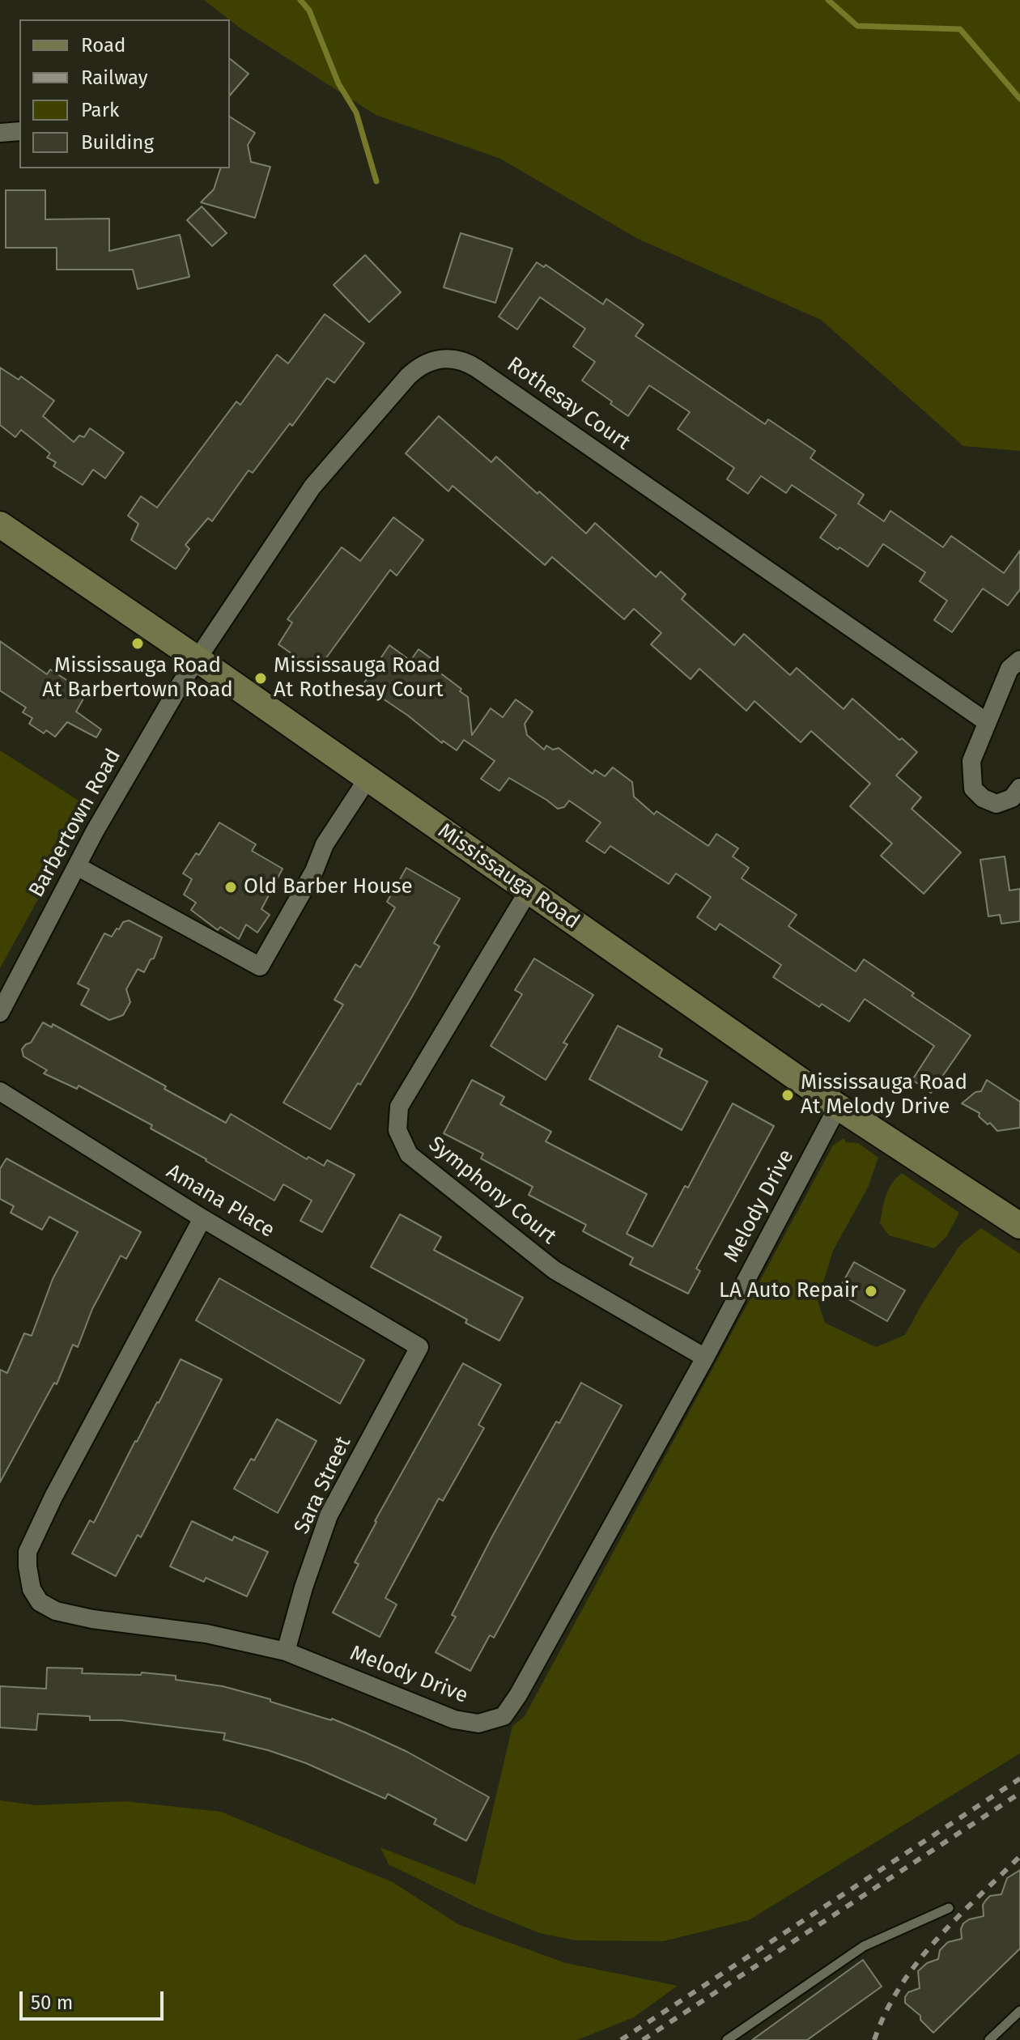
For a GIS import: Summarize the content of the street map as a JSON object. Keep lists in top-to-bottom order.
{
  "streets": {
    "main road": ["Mississauga Road"],
    "street": [
      "Rothesay Court",
      "Barbertown Road",
      "Symphony Court",
      "Amana Place",
      "Melody Drive",
      "Sara Street"
    ]
  },
  "crossings": [
    ["Rothesay Court", "Barbertown Road"],
    ["Rothesay Court", "Mississauga Road"],
    ["Barbertown Road", "Mississauga Road"],
    ["Mississauga Road", "Symphony Court"],
    ["Mississauga Road", "Melody Drive"],
    ["Symphony Court", "Melody Drive"],
    ["Amana Place", "Melody Drive"],
    ["Amana Place", "Sara Street"],
    ["Melody Drive", "Sara Street"]
  ],
  "places": [
    "Mississauga Road At Barbertown Road",
    "Mississauga Road At Rothesay Court",
    "Old Barber House",
    "Mississauga Road At Melody Drive",
    "LA Auto Repair"
  ],
  "legend": [
    "Road",
    "Railway",
    "Park",
    "Building"
  ],
  "scale_bar": "50 m"
}
